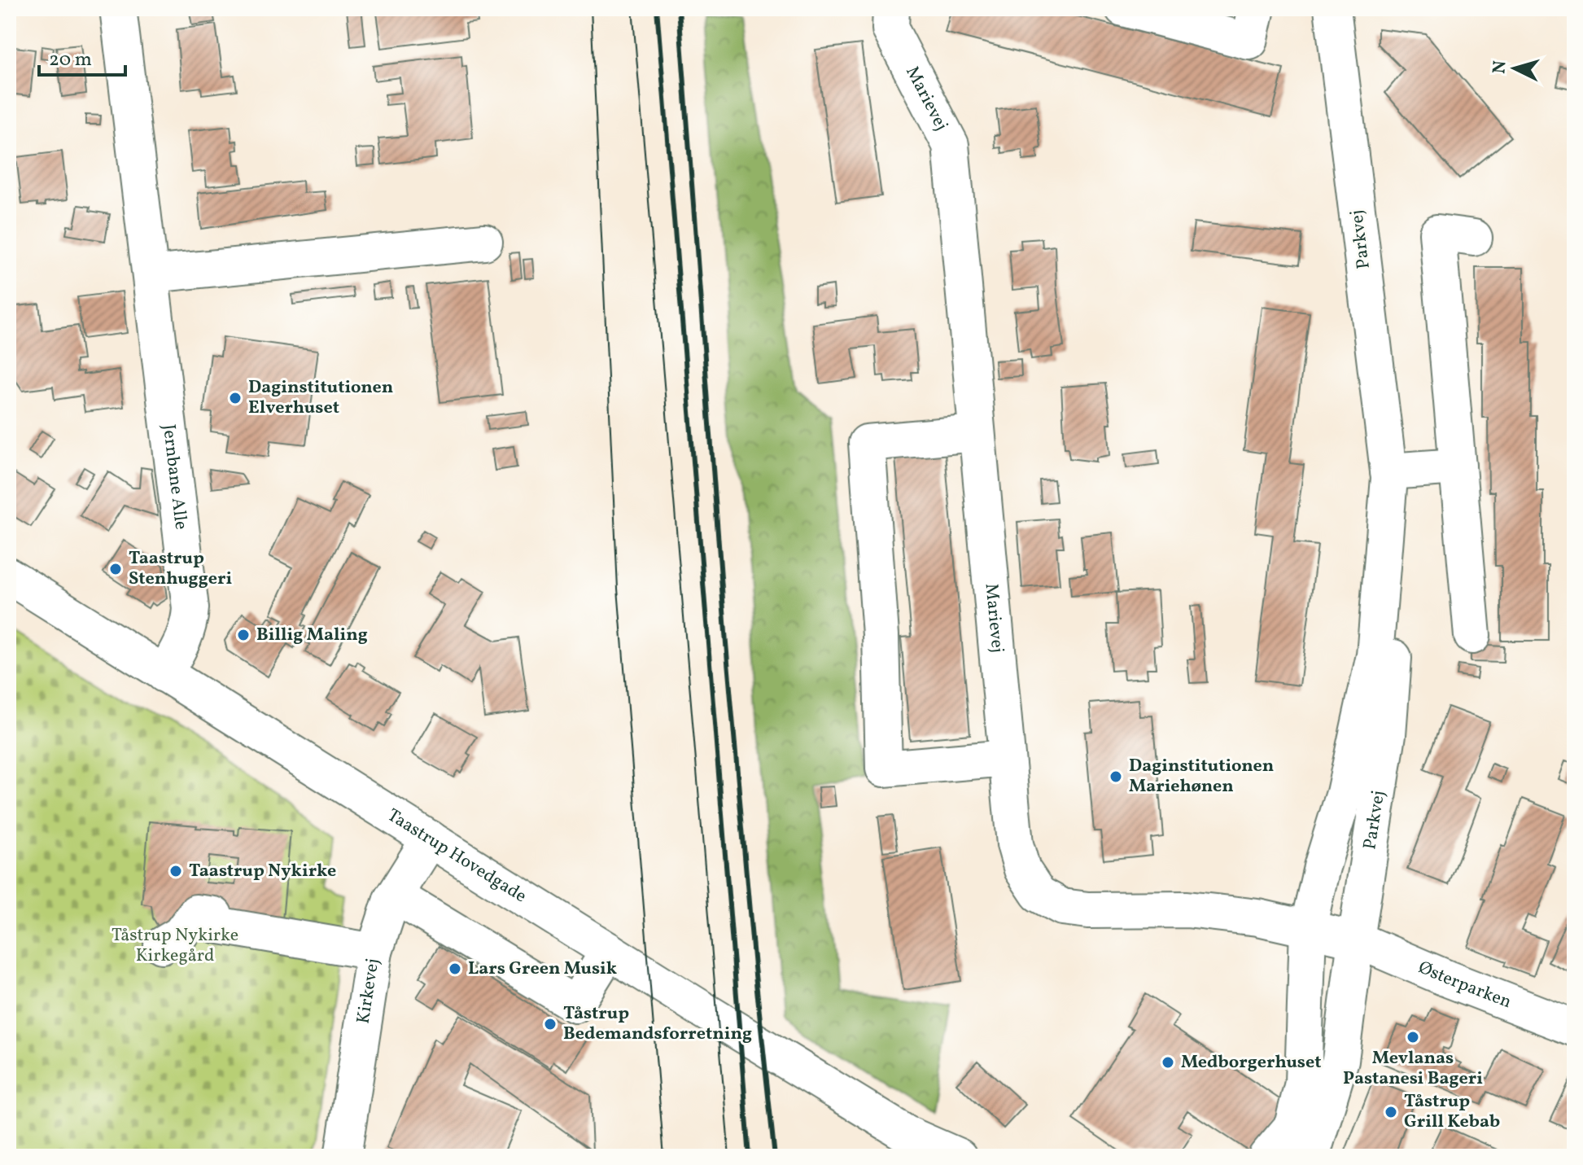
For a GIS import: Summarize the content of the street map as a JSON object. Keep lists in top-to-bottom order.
{
  "streets": {
    "street": [
      "Marievej",
      "Parkvej",
      "Jernbane Alle",
      "Taastrup Hovedgade",
      "Østerparken",
      "Kirkevej"
    ]
  },
  "crossings": [
    ["Marievej", "Parkvej"],
    ["Marievej", "Østerparken"],
    ["Parkvej", "Østerparken"],
    ["Jernbane Alle", "Taastrup Hovedgade"],
    ["Taastrup Hovedgade", "Kirkevej"]
  ],
  "parks": ["Tåstrup Nykirke Kirkegård"],
  "places": [
    "Daginstitutionen Elverhuset",
    "Taastrup Stenhuggeri",
    "Billig Maling",
    "Daginstitutionen Mariehønen",
    "Taastrup Nykirke",
    "Lars Green Musik",
    "Tåstrup Bedemandsforretning",
    "Mevlanas Pastanesi Bageri",
    "Medborgerhuset",
    "Tåstrup Grill Kebab"
  ],
  "scale_bar": "20 m",
  "north": "left"
}
